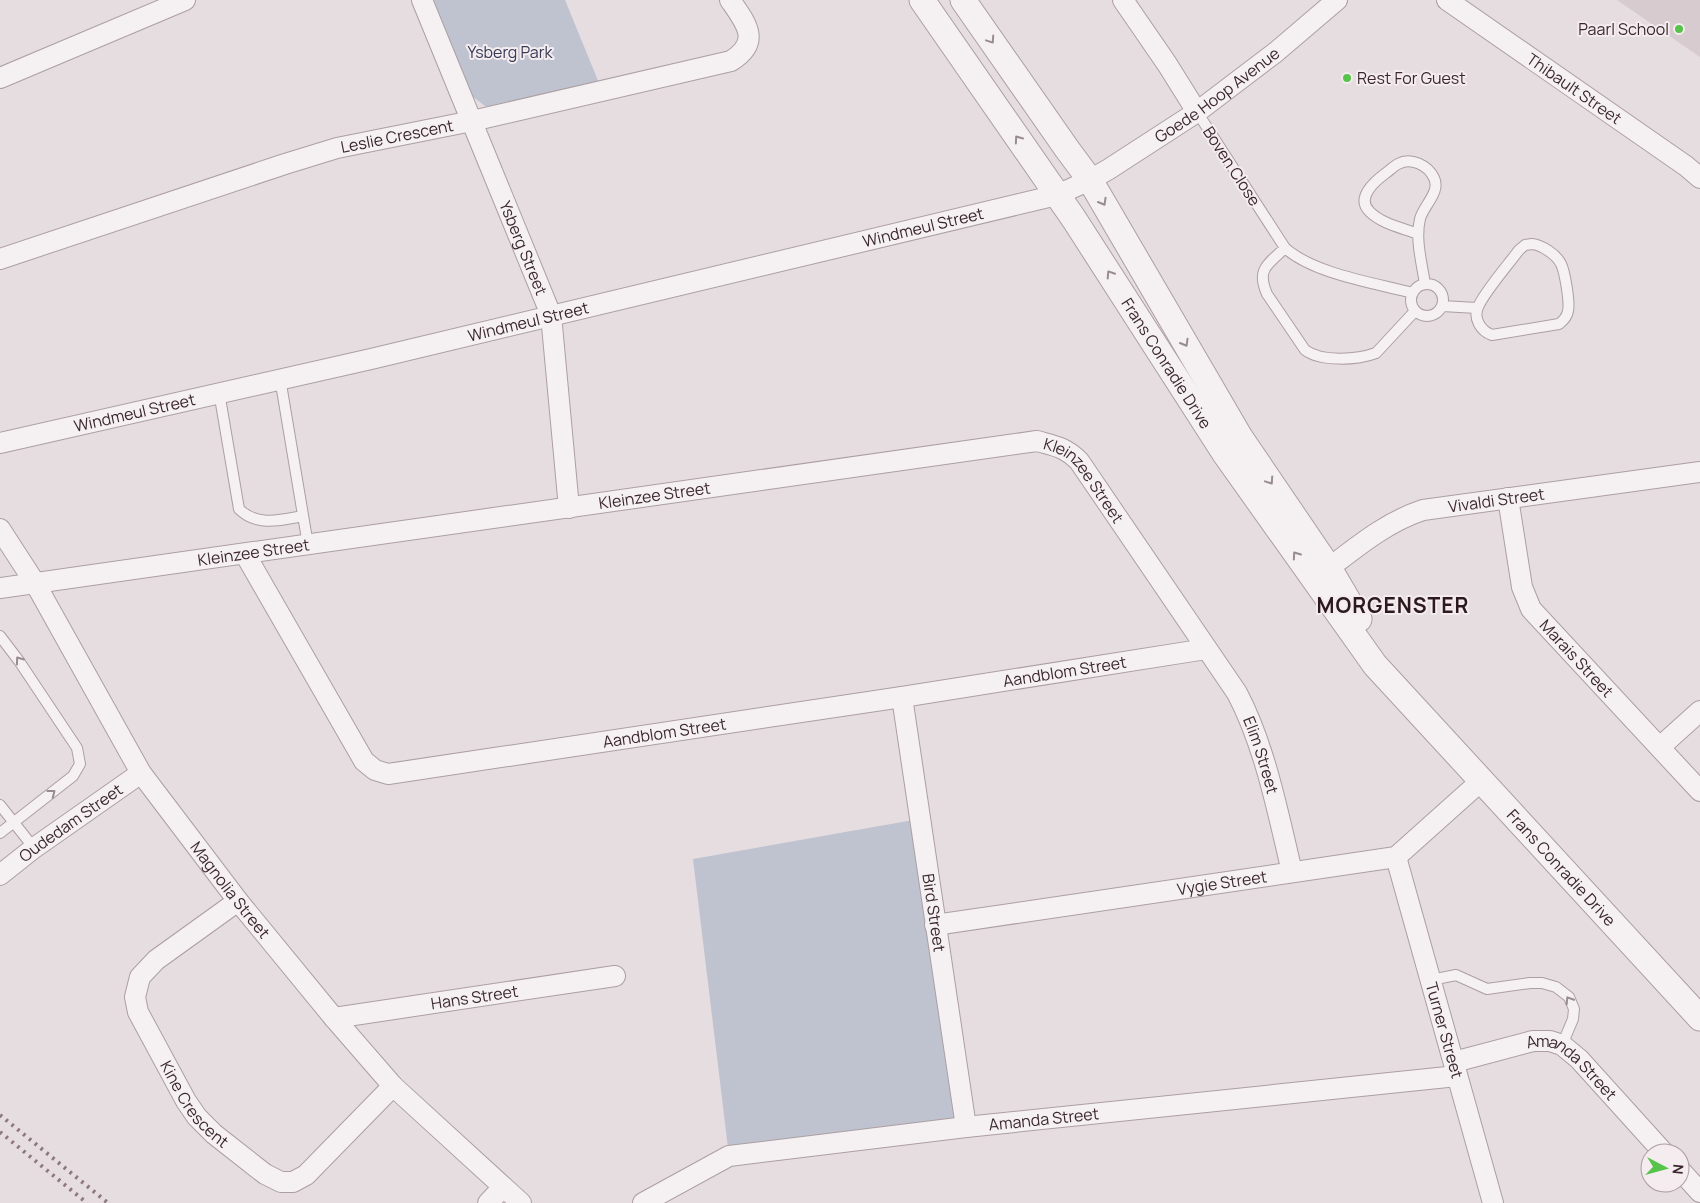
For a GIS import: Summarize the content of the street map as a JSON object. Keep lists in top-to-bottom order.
{
  "streets": {
    "street": [
      "Thibault Street",
      "Goede Hoop Avenue",
      "Leslie Crescent",
      "Windmeul Street",
      "Ysberg Street",
      "Frans Conradie Drive",
      "Kleinzee Street",
      "Vivaldi Street",
      "Marais Street",
      "Aandblom Street",
      "Elim Street",
      "Oudedam Street",
      "Vygie Street",
      "Magnolia Street",
      "Bird Street",
      "Hans Street",
      "Turner Street",
      "Amanda Street",
      "Kine Crescent"
    ],
    "lane": ["Boven Close"]
  },
  "crossings": [
    ["Goede Hoop Avenue", "Boven Close"],
    ["Goede Hoop Avenue", "Windmeul Street"],
    ["Goede Hoop Avenue", "Frans Conradie Drive"],
    ["Leslie Crescent", "Ysberg Street"],
    ["Windmeul Street", "Ysberg Street"],
    ["Windmeul Street", "Frans Conradie Drive"],
    ["Ysberg Street", "Kleinzee Street"],
    ["Frans Conradie Drive", "Vivaldi Street"],
    ["Kleinzee Street", "Aandblom Street"],
    ["Kleinzee Street", "Elim Street"],
    ["Kleinzee Street", "Magnolia Street"],
    ["Vivaldi Street", "Marais Street"],
    ["Aandblom Street", "Elim Street"],
    ["Aandblom Street", "Bird Street"],
    ["Elim Street", "Vygie Street"],
    ["Oudedam Street", "Magnolia Street"],
    ["Vygie Street", "Bird Street"],
    ["Vygie Street", "Turner Street"],
    ["Magnolia Street", "Hans Street"],
    ["Magnolia Street", "Kine Crescent"],
    ["Bird Street", "Amanda Street"],
    ["Turner Street", "Amanda Street"]
  ],
  "districts": ["MORGENSTER"],
  "parks": ["Ysberg Park"],
  "places": ["Paarl School", "Rest For Guest"],
  "north": "right"
}
